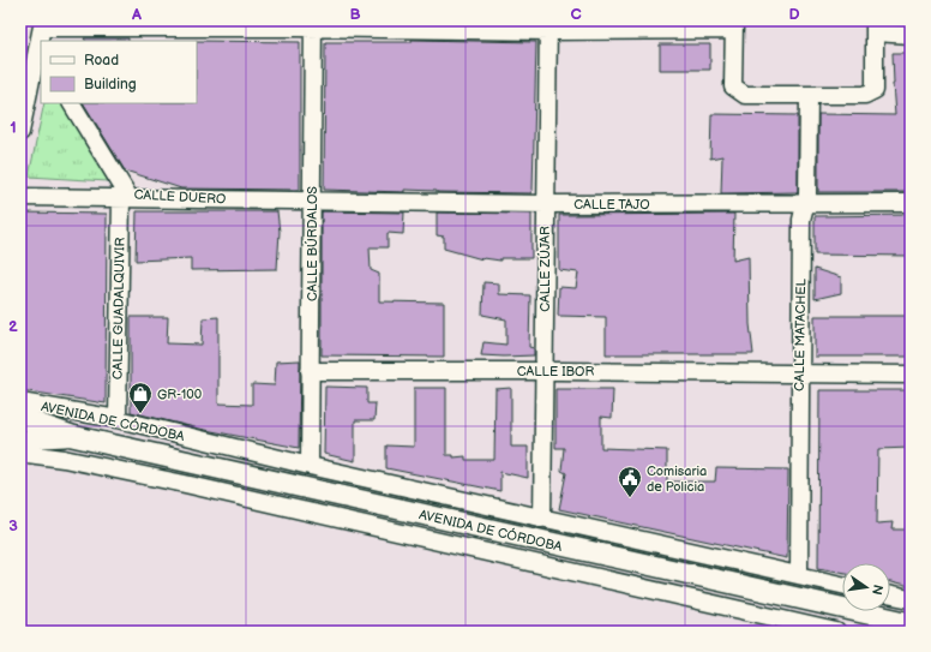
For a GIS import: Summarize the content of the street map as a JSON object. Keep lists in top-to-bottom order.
{
  "streets": {
    "street": [
      "CALLE DUERO",
      "CALLE TAJO",
      "CALLE BÚRDALOS",
      "CALLE ZÚJAR",
      "CALLE GUADALQUIVIR",
      "CALLE MATACHEL",
      "CALLE IBOR",
      "AVENIDA DE CÓRDOBA"
    ]
  },
  "crossings": [
    ["CALLE DUERO", "CALLE TAJO"],
    ["CALLE DUERO", "CALLE BÚRDALOS"],
    ["CALLE DUERO", "CALLE GUADALQUIVIR"],
    ["CALLE TAJO", "CALLE BÚRDALOS"],
    ["CALLE TAJO", "CALLE ZÚJAR"],
    ["CALLE TAJO", "CALLE MATACHEL"],
    ["CALLE BÚRDALOS", "CALLE IBOR"],
    ["CALLE BÚRDALOS", "AVENIDA DE CÓRDOBA"],
    ["CALLE ZÚJAR", "CALLE IBOR"],
    ["CALLE ZÚJAR", "AVENIDA DE CÓRDOBA"],
    ["CALLE GUADALQUIVIR", "AVENIDA DE CÓRDOBA"],
    ["CALLE MATACHEL", "CALLE IBOR"],
    ["CALLE MATACHEL", "AVENIDA DE CÓRDOBA"]
  ],
  "places": {
    "shop": ["GR-100"],
    "public building": ["Comisaria de Policia"]
  },
  "legend": ["Road", "Building"],
  "north": "right",
  "grid": {
    "columns": [
      "A",
      "B",
      "C",
      "D"
    ],
    "rows": ["1", "2", "3"]
  }
}
